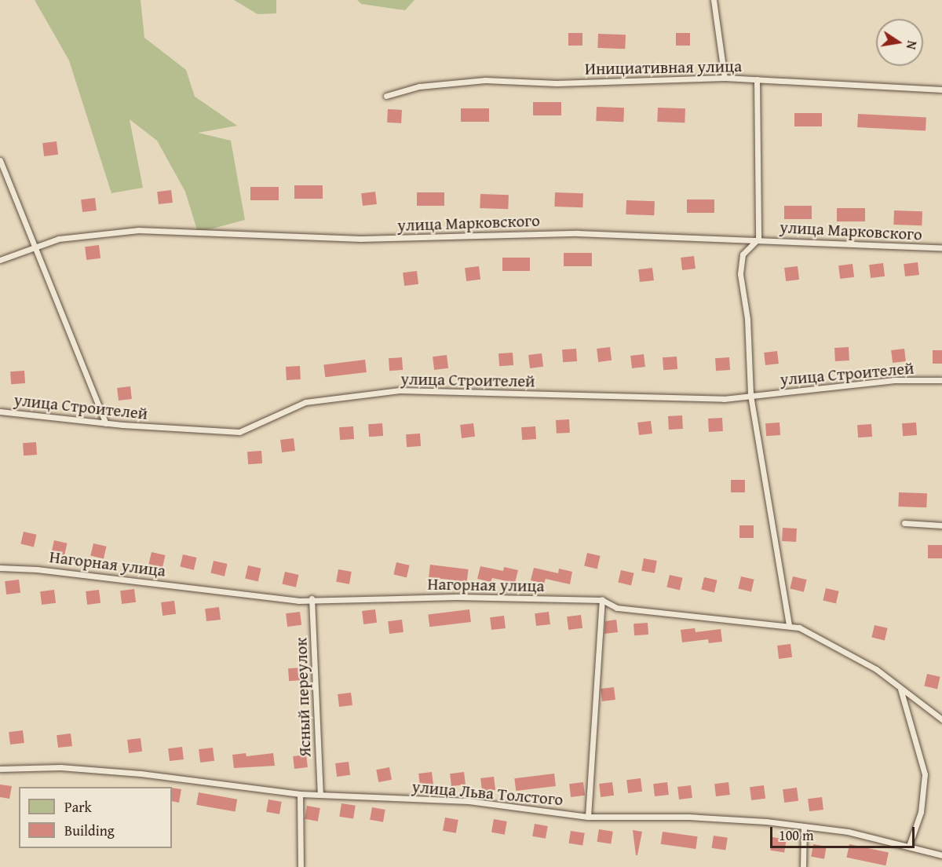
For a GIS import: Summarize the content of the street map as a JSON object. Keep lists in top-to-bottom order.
{
  "streets": {
    "lane": [
      "Инициативная улица",
      "улица Марковского",
      "улица Строителей",
      "Нагорная улица",
      "Ясный переулок",
      "улица Льва Толстого"
    ]
  },
  "crossings": [
    ["Нагорная улица", "Ясный переулок"],
    ["Ясный переулок", "улица Льва Толстого"]
  ],
  "legend": ["Park", "Building"],
  "scale_bar": "100 m",
  "north": "right"
}
